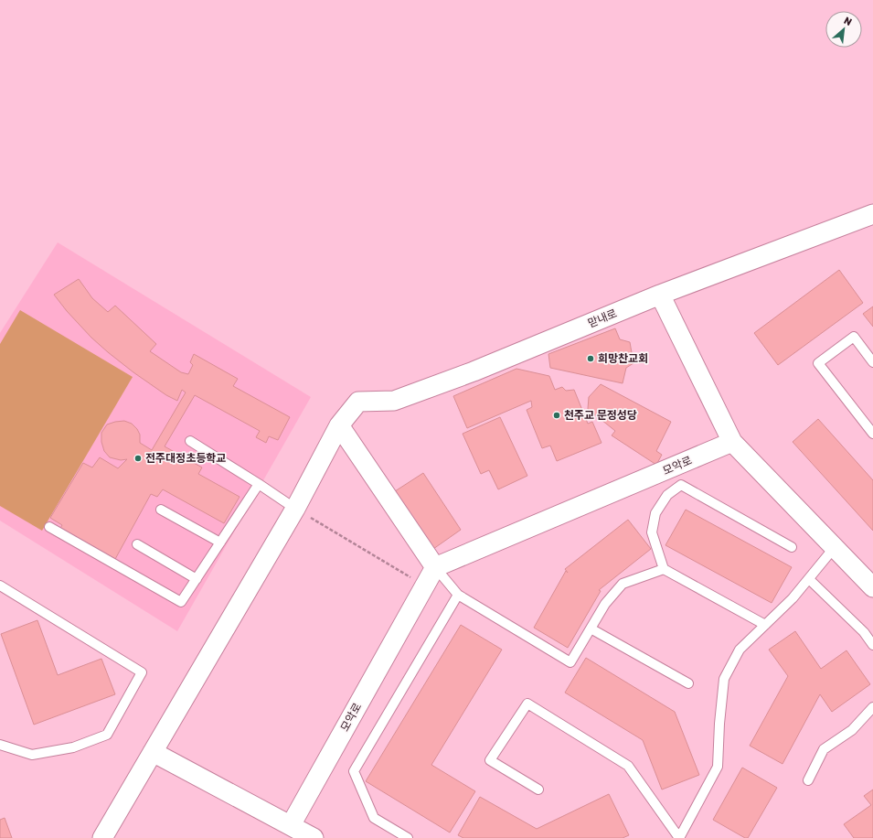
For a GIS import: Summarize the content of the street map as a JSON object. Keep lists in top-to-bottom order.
{
  "streets": {
    "street": ["맏내로", "모악로"]
  },
  "places": ["희망찬교회", "천주교 문정성당", "전주대정초등학교"],
  "north": "top right"
}
